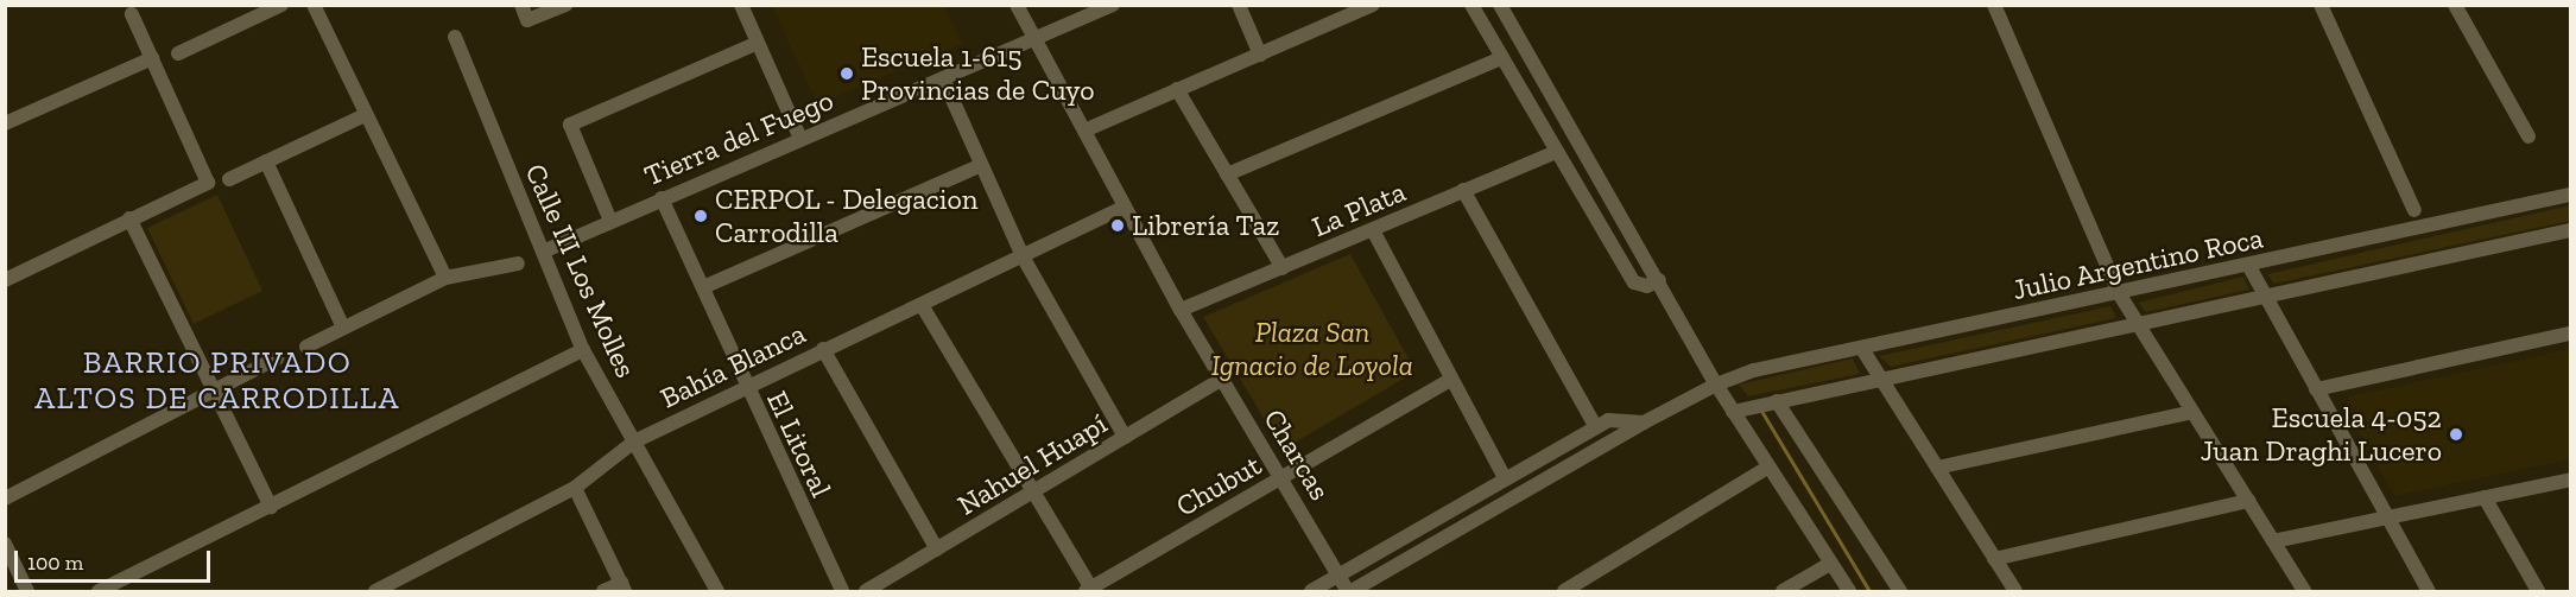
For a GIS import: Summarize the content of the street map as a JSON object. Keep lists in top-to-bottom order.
{
  "streets": {
    "street": [
      "Tierra del Fuego",
      "La Plata",
      "Julio Argentino Roca",
      "Calle III Los Molles",
      "Bahía Blanca",
      "El Litoral",
      "Charcas",
      "Nahuel Huapí",
      "Chubut"
    ]
  },
  "crossings": [
    ["Tierra del Fuego", "Calle III Los Molles"],
    ["Tierra del Fuego", "El Litoral"],
    ["Tierra del Fuego", "Charcas"],
    ["La Plata", "Charcas"],
    ["Julio Argentino Roca", "Charcas"],
    ["Calle III Los Molles", "Bahía Blanca"],
    ["Bahía Blanca", "El Litoral"],
    ["Bahía Blanca", "Charcas"],
    ["Charcas", "Nahuel Huapí"],
    ["Charcas", "Chubut"]
  ],
  "districts": ["BARRIO PRIVADO ALTOS DE CARRODILLA"],
  "parks": ["Plaza San Ignacio de Loyola"],
  "places": [
    "Escuela 1-615 Provincias de Cuyo",
    "CERPOL - Delegacion Carrodilla",
    "Librería Taz",
    "Escuela 4-052 Juan Draghi Lucero"
  ],
  "scale_bar": "100 m"
}
